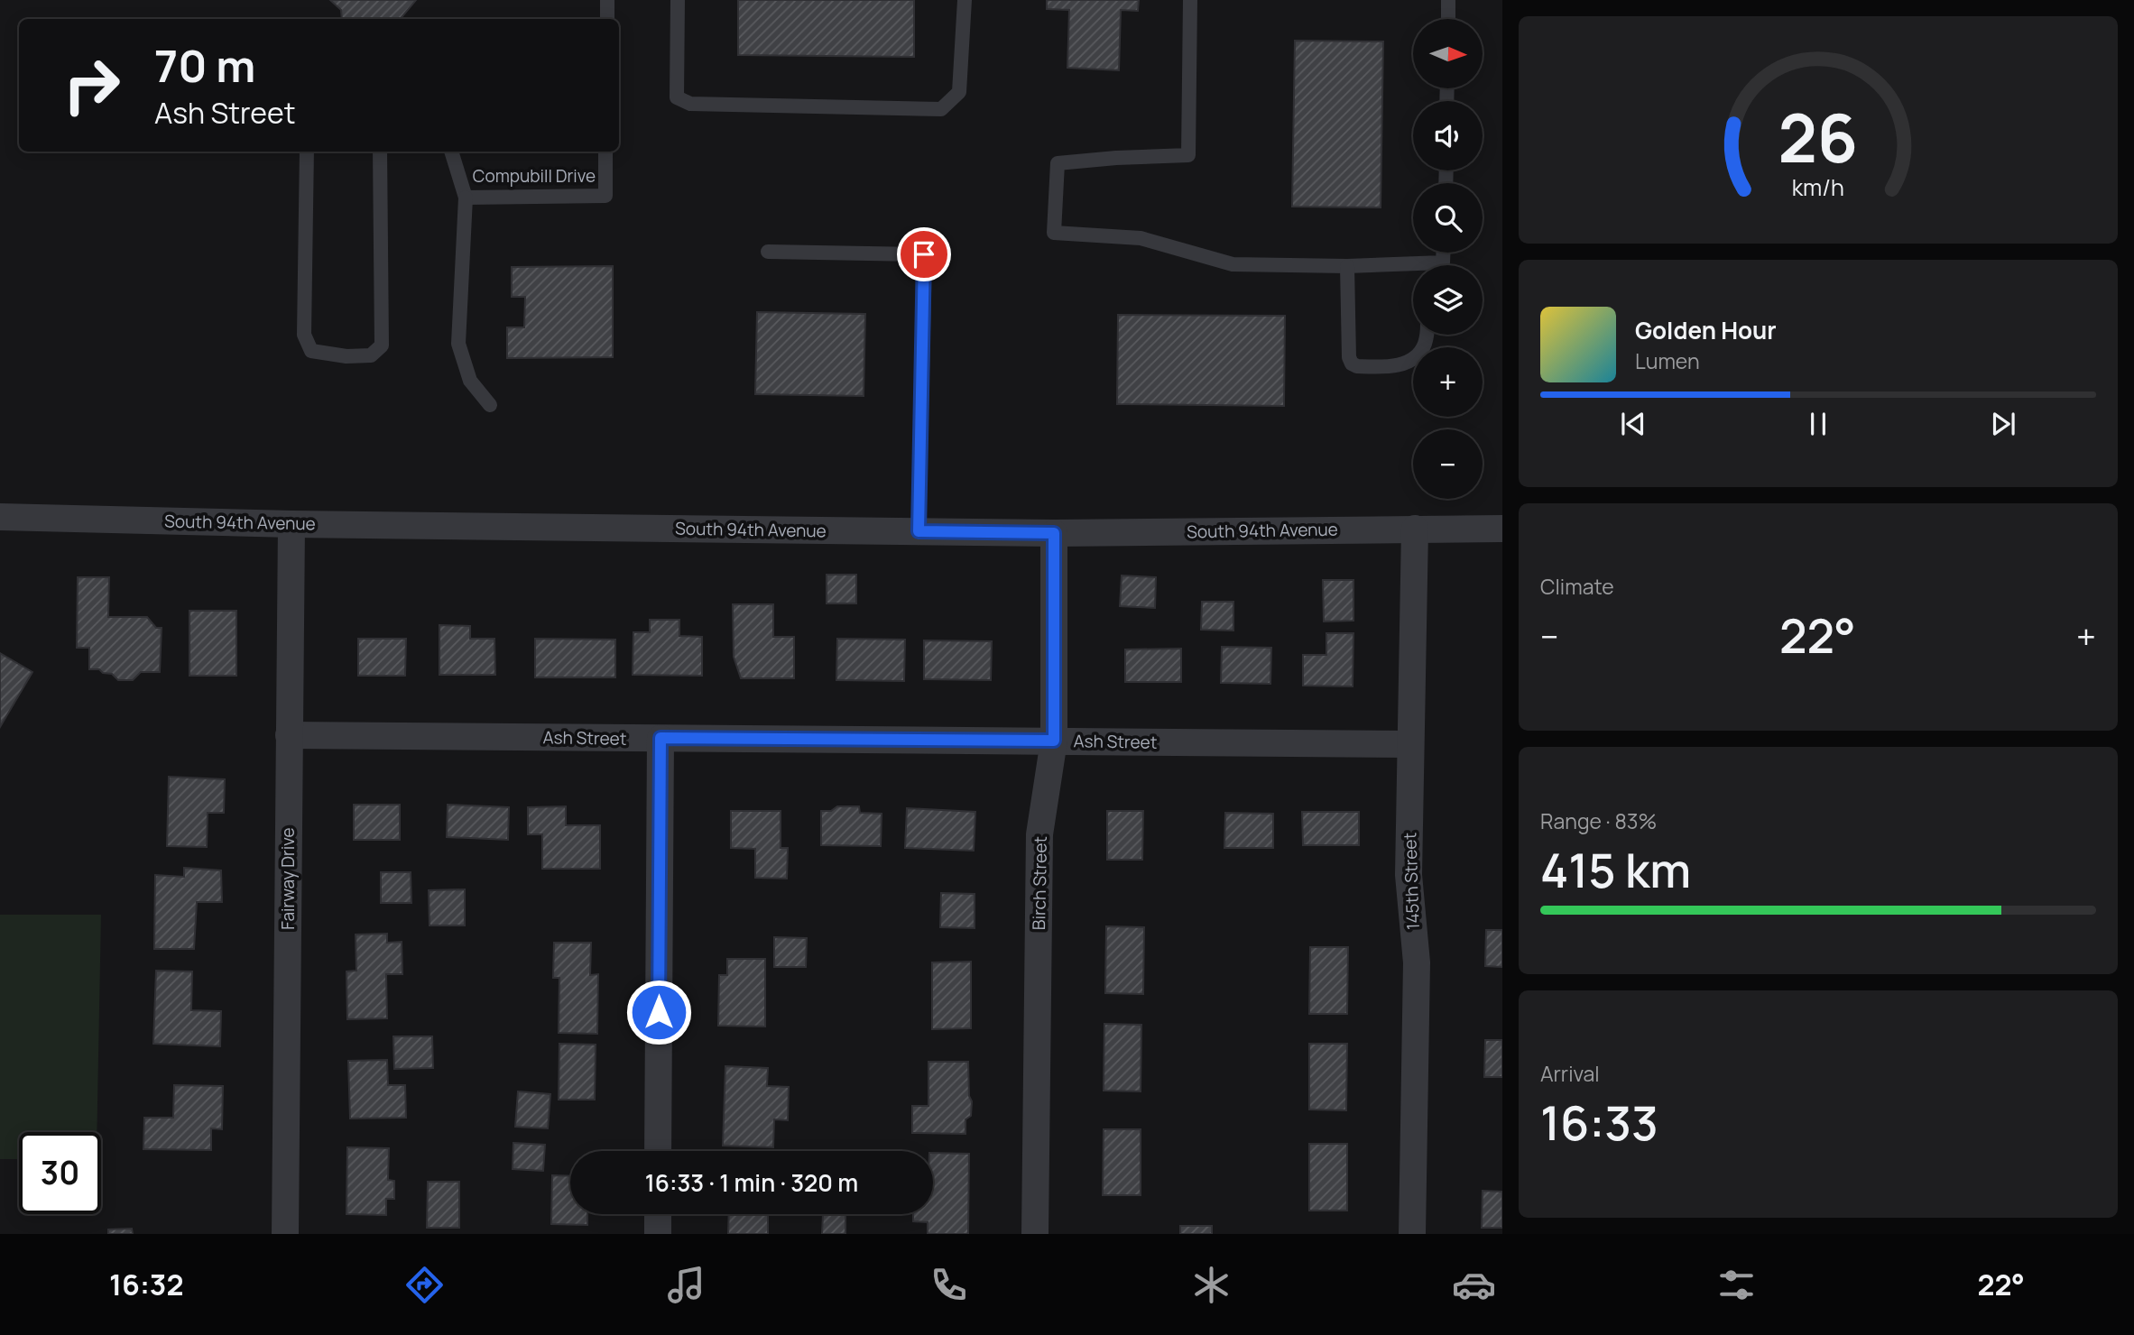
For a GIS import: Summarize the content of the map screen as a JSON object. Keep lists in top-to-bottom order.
{
  "streets": {
    "street": [
      "South 94th Avenue",
      "Ash Street",
      "Fairway Drive",
      "145th Street",
      "Birch Street"
    ],
    "lane": ["Compubill Drive"]
  },
  "crossings": [
    ["South 94th Avenue", "Fairway Drive"],
    ["South 94th Avenue", "145th Street"],
    ["South 94th Avenue", "Birch Street"],
    ["Ash Street", "Fairway Drive"],
    ["Ash Street", "145th Street"],
    ["Ash Street", "Birch Street"]
  ],
  "north": "right",
  "page": {
    "map_buttons": ["+", "−"],
    "turn": ["70 m", "Ash Street"],
    "song": ["Golden Hour", "Lumen"],
    "tile": [
      "Climate",
      ["Range · 83%", "415 km"],
      ["Arrival", "16:33"]
    ],
    "heat": ["−", "22°", "+"],
    "limit": "30",
    "trip": "16:33 · 1 min · 320 m",
    "tabs": ["16:32", "22°"],
    "gauge": ["26", "km/h"]
  }
}
